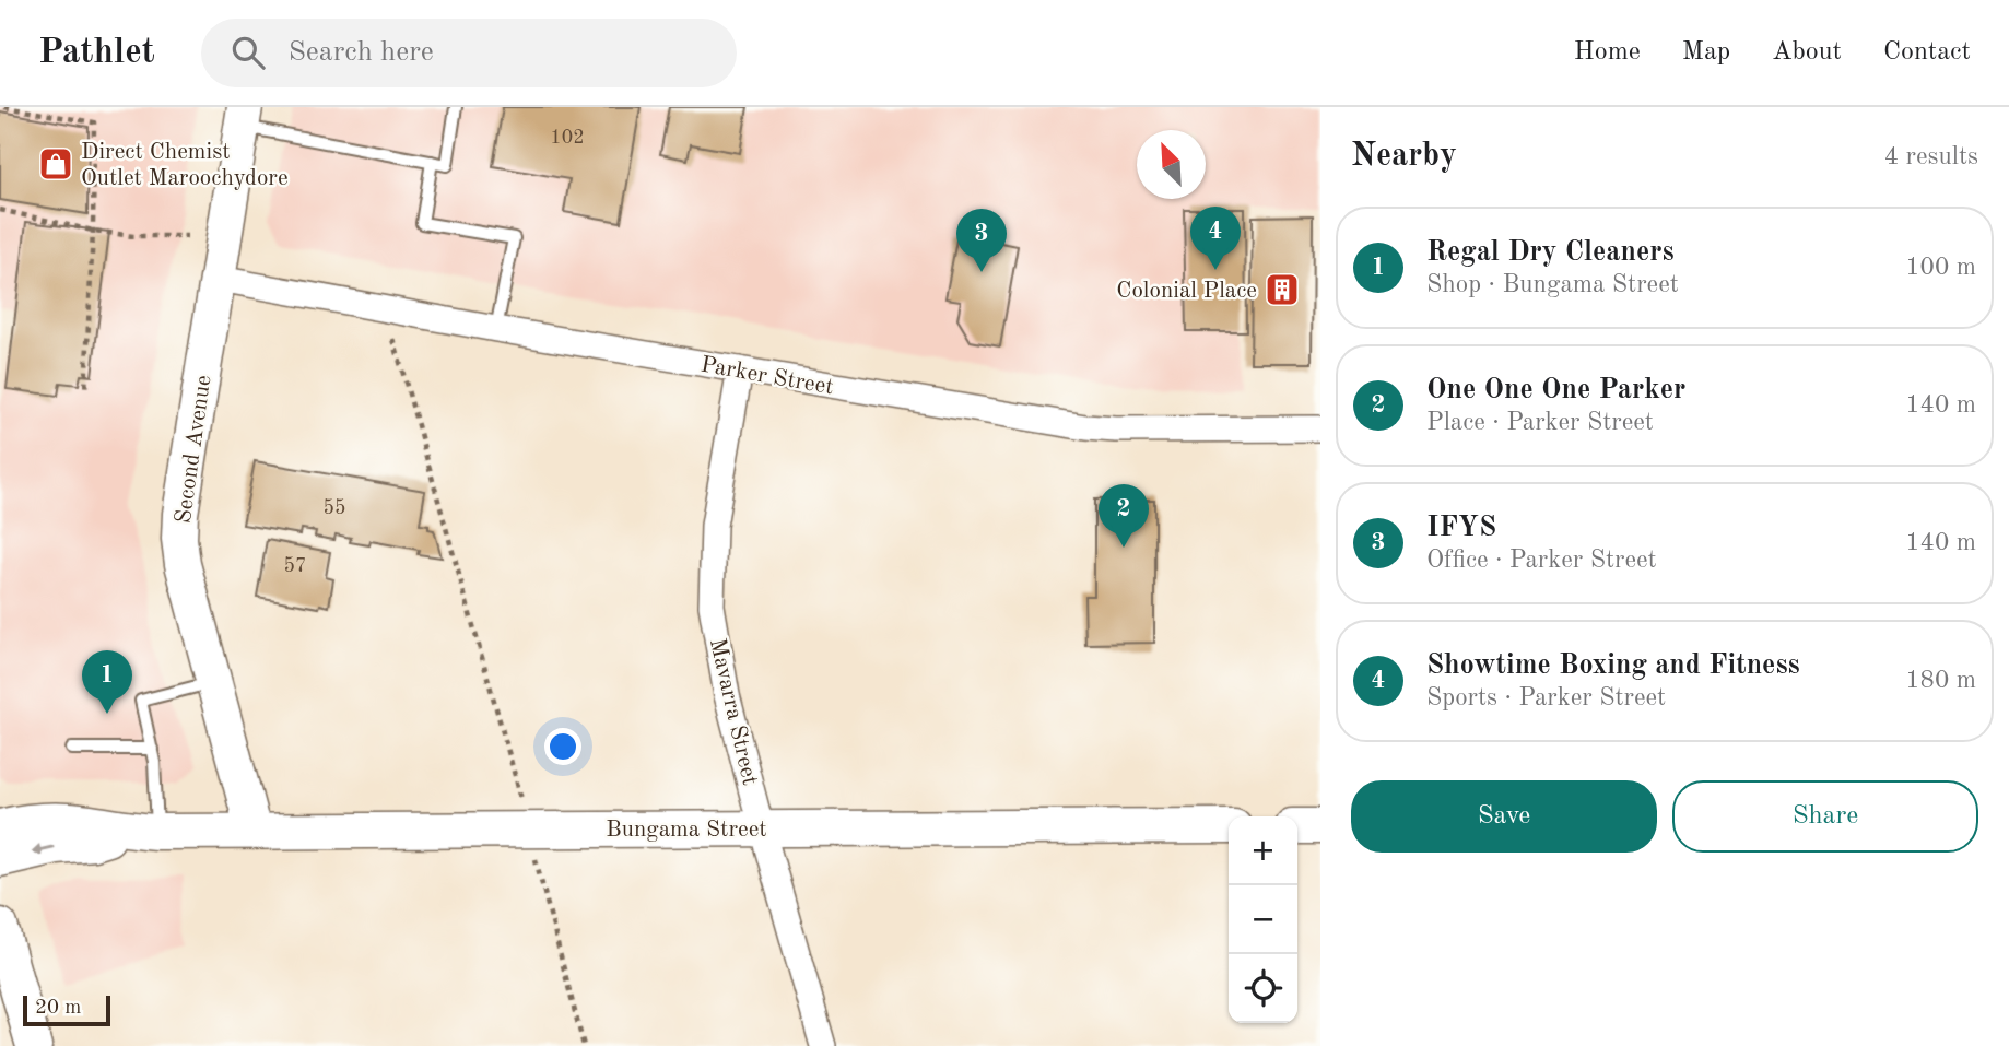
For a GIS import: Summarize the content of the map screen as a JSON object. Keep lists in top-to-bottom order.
{
  "streets": {
    "street": [
      "Parker Street",
      "Second Avenue",
      "Mavarra Street",
      "Bungama Street"
    ]
  },
  "crossings": [
    ["Parker Street", "Second Avenue"],
    ["Parker Street", "Mavarra Street"],
    ["Second Avenue", "Bungama Street"],
    ["Mavarra Street", "Bungama Street"]
  ],
  "places": {
    "shop": ["Direct Chemist Outlet Maroochydore"],
    "building": ["Colonial Place"]
  },
  "house_numbers": ["102", "55", "57"],
  "scale_bar": "20 m",
  "north": "top left",
  "page": {
    "header": "Pathlet",
    "search": "Search here",
    "nav": [
      "Home",
      "Map",
      "About",
      "Contact"
    ],
    "heading": ["Nearby", "4 results"],
    "pins": [
      "4",
      "3",
      "2",
      "1"
    ],
    "list": [
      {
        "mark": "1",
        "name": "Regal Dry Cleaners",
        "note": "Shop · Bungama Street",
        "value": "100 m"
      },
      {
        "mark": "2",
        "name": "One One One Parker",
        "note": "Place · Parker Street",
        "value": "140 m"
      },
      {
        "mark": "3",
        "name": "IFYS",
        "note": "Office · Parker Street",
        "value": "140 m"
      },
      {
        "mark": "4",
        "name": "Showtime Boxing and Fitness",
        "note": "Sports · Parker Street",
        "value": "180 m"
      }
    ],
    "buttons": ["Save", "Share"],
    "map_buttons": ["+", "−"],
    "scale": "20 m"
  }
}
